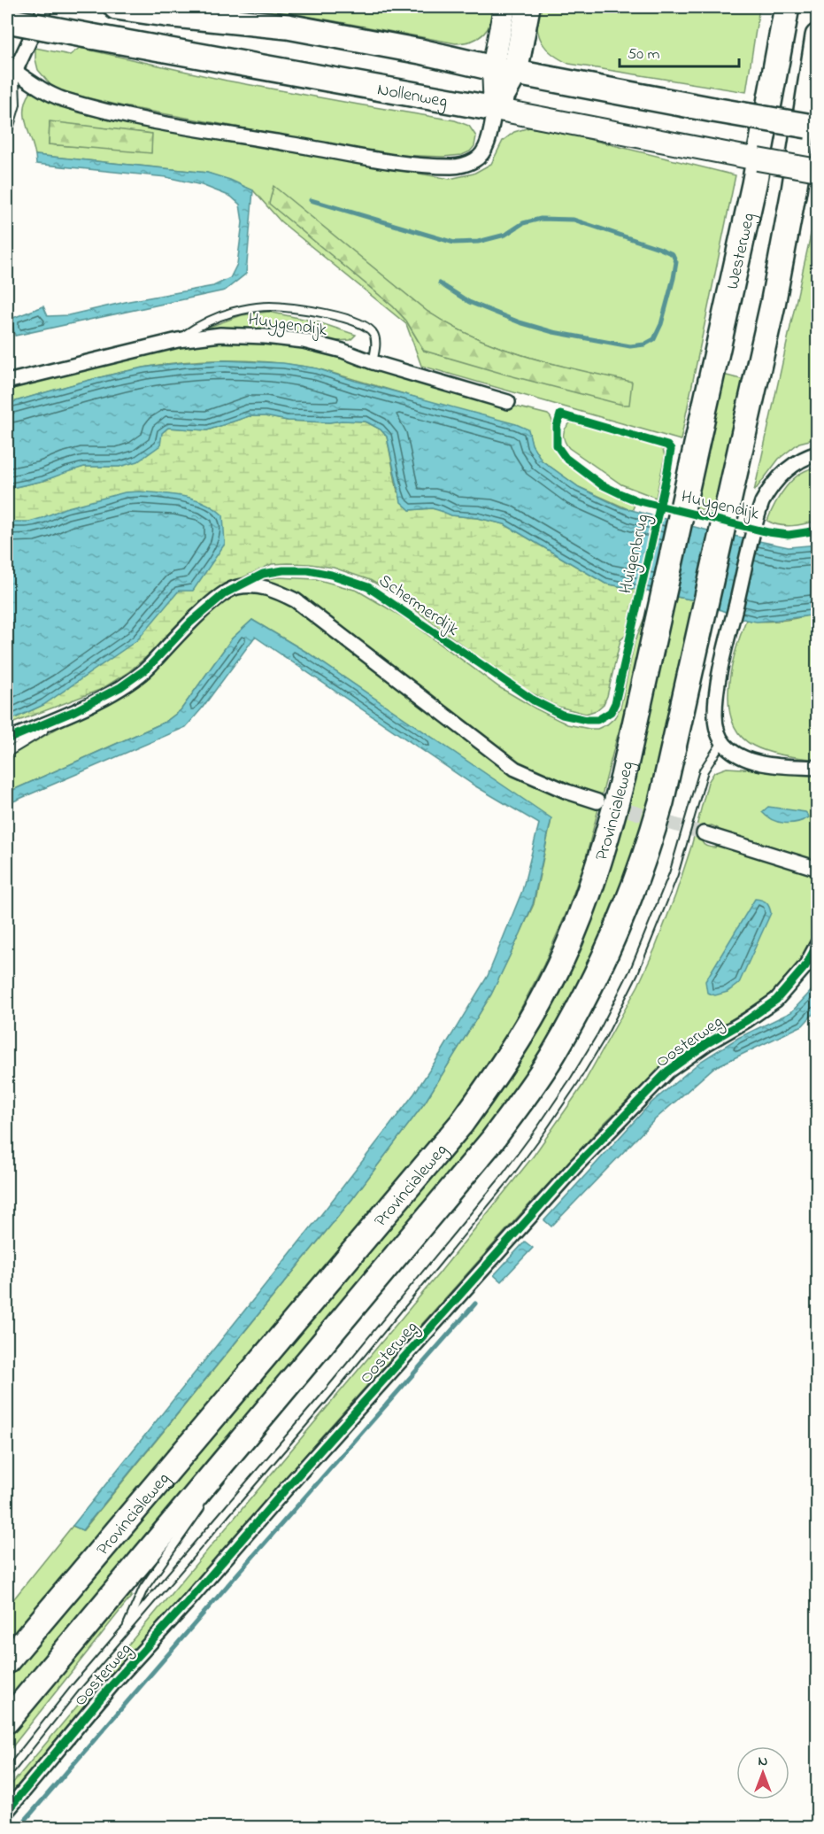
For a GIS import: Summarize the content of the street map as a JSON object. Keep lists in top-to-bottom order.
{
  "streets": {
    "highway": ["Nollenweg", "Westerweg", "Provincialeweg"],
    "street": ["Huygendijk", "Oosterweg"],
    "cycle path": ["Huigenbrug"]
  },
  "crossings": [
    ["Westerweg", "Provincialeweg"]
  ],
  "scale_bar": "50 m",
  "north": "top"
}
